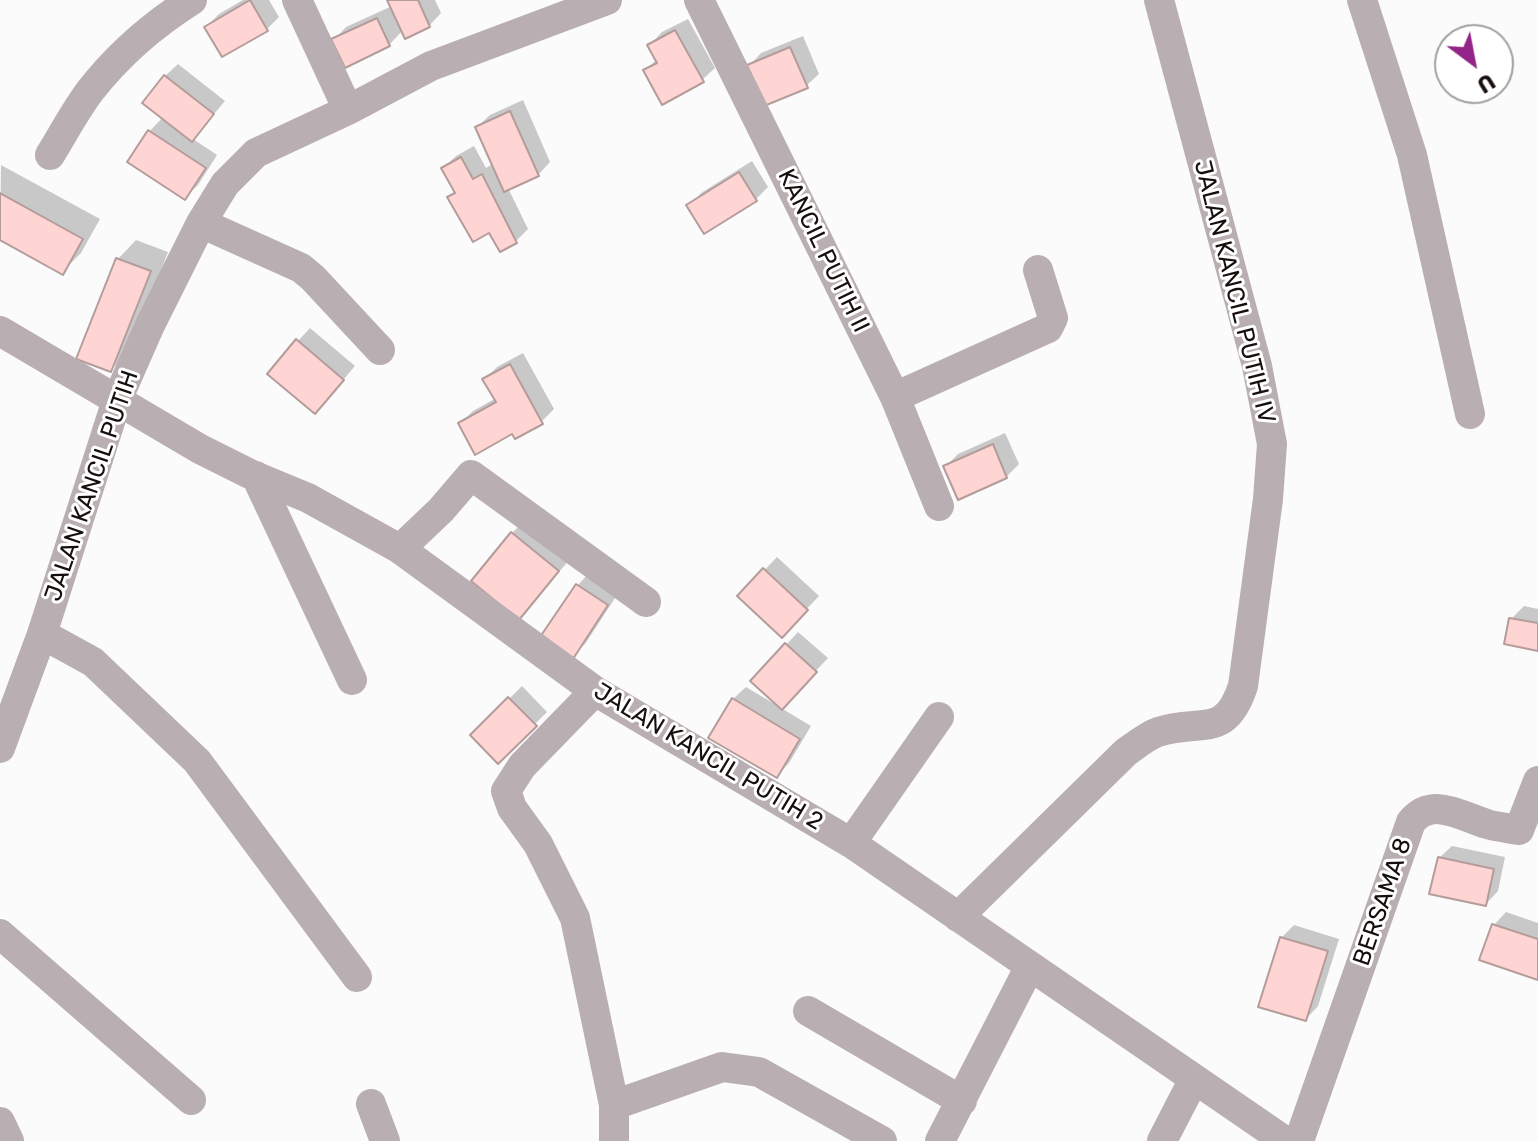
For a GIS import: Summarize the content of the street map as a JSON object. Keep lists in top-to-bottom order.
{
  "streets": {
    "street": [
      "KANCIL PUTIH II",
      "JALAN KANCIL PUTIH IV",
      "JALAN KANCIL PUTIH",
      "JALAN KANCIL PUTIH 2",
      "BERSAMA 8"
    ]
  },
  "crossings": [
    ["JALAN KANCIL PUTIH IV", "JALAN KANCIL PUTIH 2"],
    ["JALAN KANCIL PUTIH", "JALAN KANCIL PUTIH 2"]
  ],
  "north": "bottom right"
}
